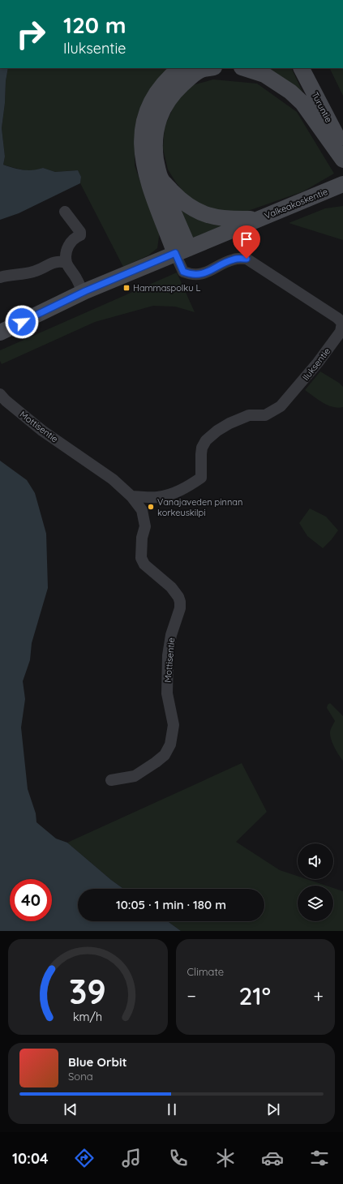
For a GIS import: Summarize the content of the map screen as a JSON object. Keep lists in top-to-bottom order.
{
  "streets": {
    "main road": ["Turuntie", "Valkeakoskentie"],
    "street": ["Iluksentie", "Mottisentie"]
  },
  "crossings": [
    ["Valkeakoskentie", "Iluksentie"],
    ["Iluksentie", "Mottisentie"]
  ],
  "places": {
    "transit": ["Hammaspolku L"],
    "other": ["Vanajaveden pinnan korkeuskilpi"]
  },
  "page": {
    "turn": ["120 m", "Iluksentie"],
    "limit": "40",
    "trip": "10:05 · 1 min · 180 m",
    "tile": "Climate",
    "heat": ["−", "21°", "+"],
    "song": ["Blue Orbit", "Sona"],
    "tabs": "10:04",
    "gauge": ["39", "km/h"]
  }
}
